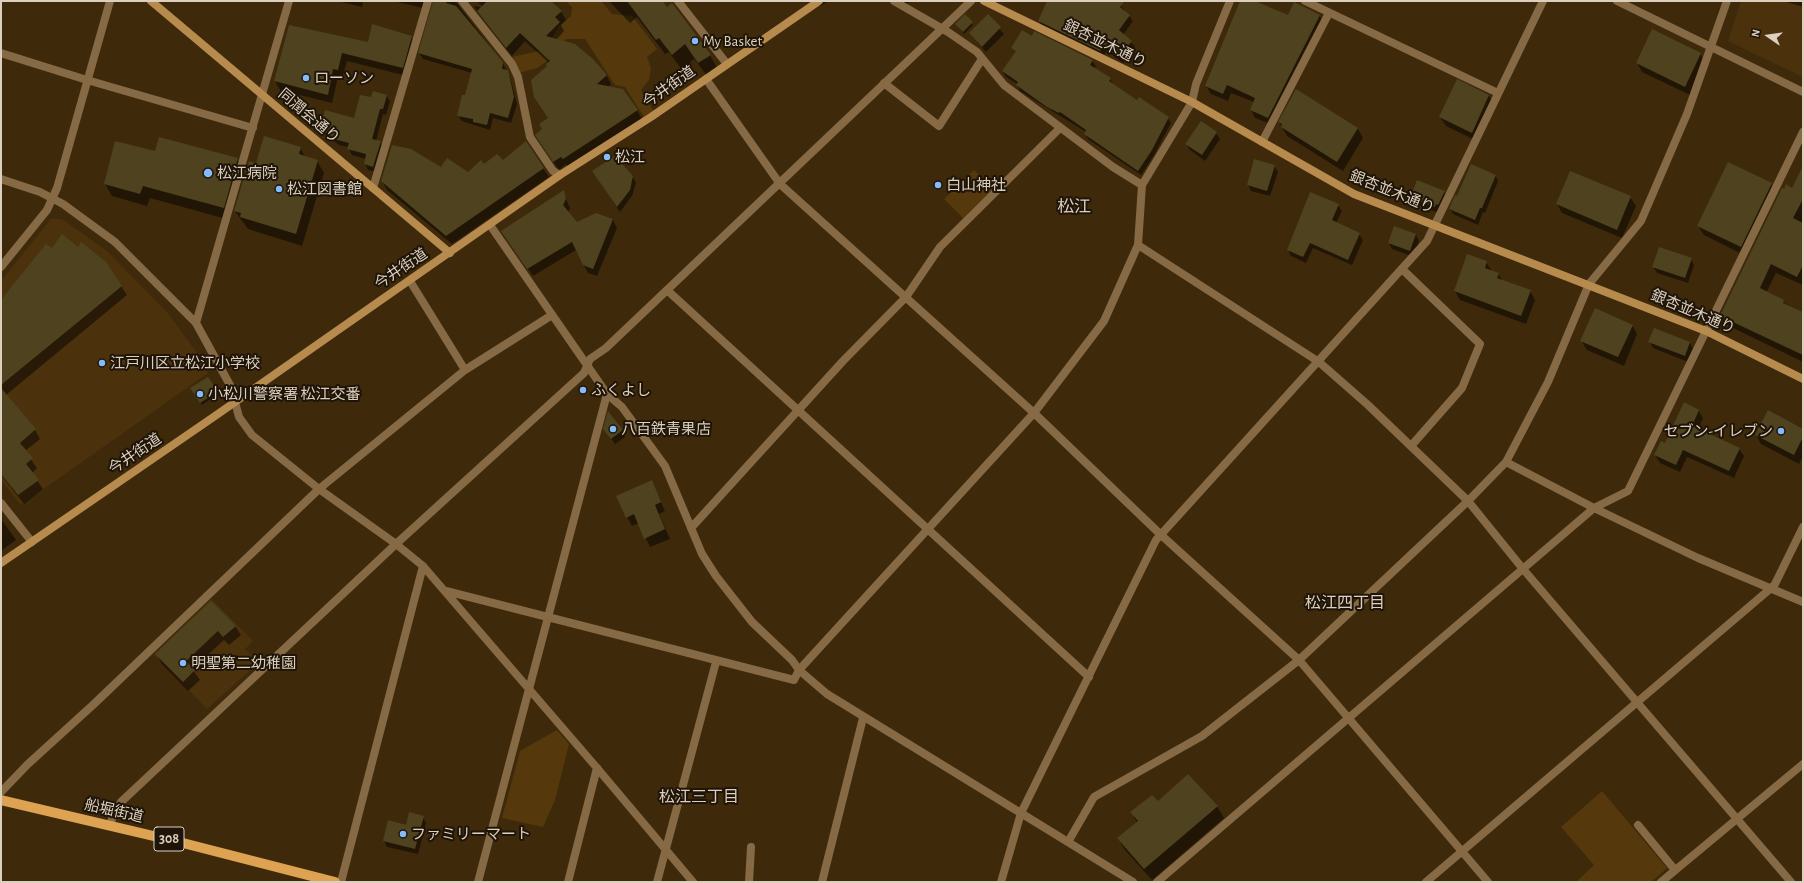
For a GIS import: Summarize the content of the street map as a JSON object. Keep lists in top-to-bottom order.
{
  "streets": {
    "main road": ["船堀街道", "308"],
    "street": ["銀杏並木通り", "今井街道", "同潤会通り"]
  },
  "crossings": [
    ["今井街道", "同潤会通り"]
  ],
  "districts": ["松江", "松江四丁目", "松江三丁目"],
  "places": [
    "My Basket",
    "ローソン",
    "松江",
    "松江病院",
    "白山神社",
    "松江図書館",
    "江戸川区立松江小学校",
    "ふくよし",
    "小松川警察署 松江交番",
    "八百鉄青果店",
    "セブン-イレブン",
    "明聖第二幼稚園",
    "ファミリーマート"
  ],
  "north": "left"
}
